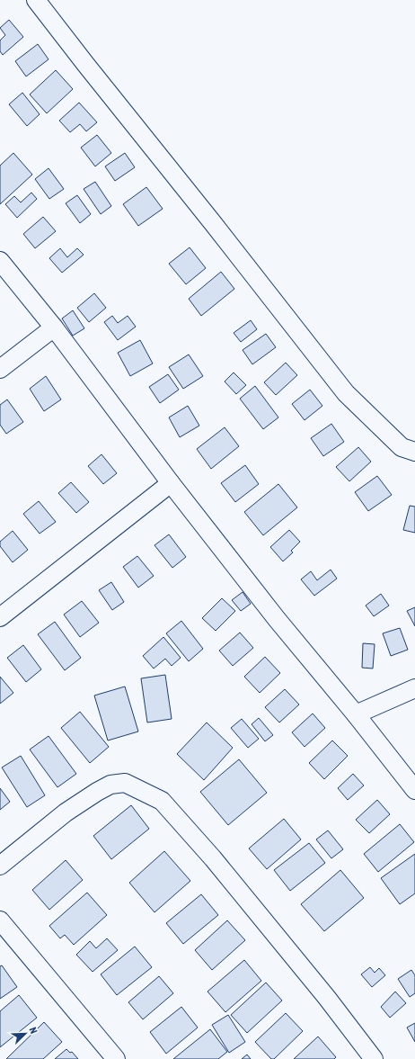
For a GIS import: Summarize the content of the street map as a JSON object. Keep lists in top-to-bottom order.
{
  "north": "top right"
}
